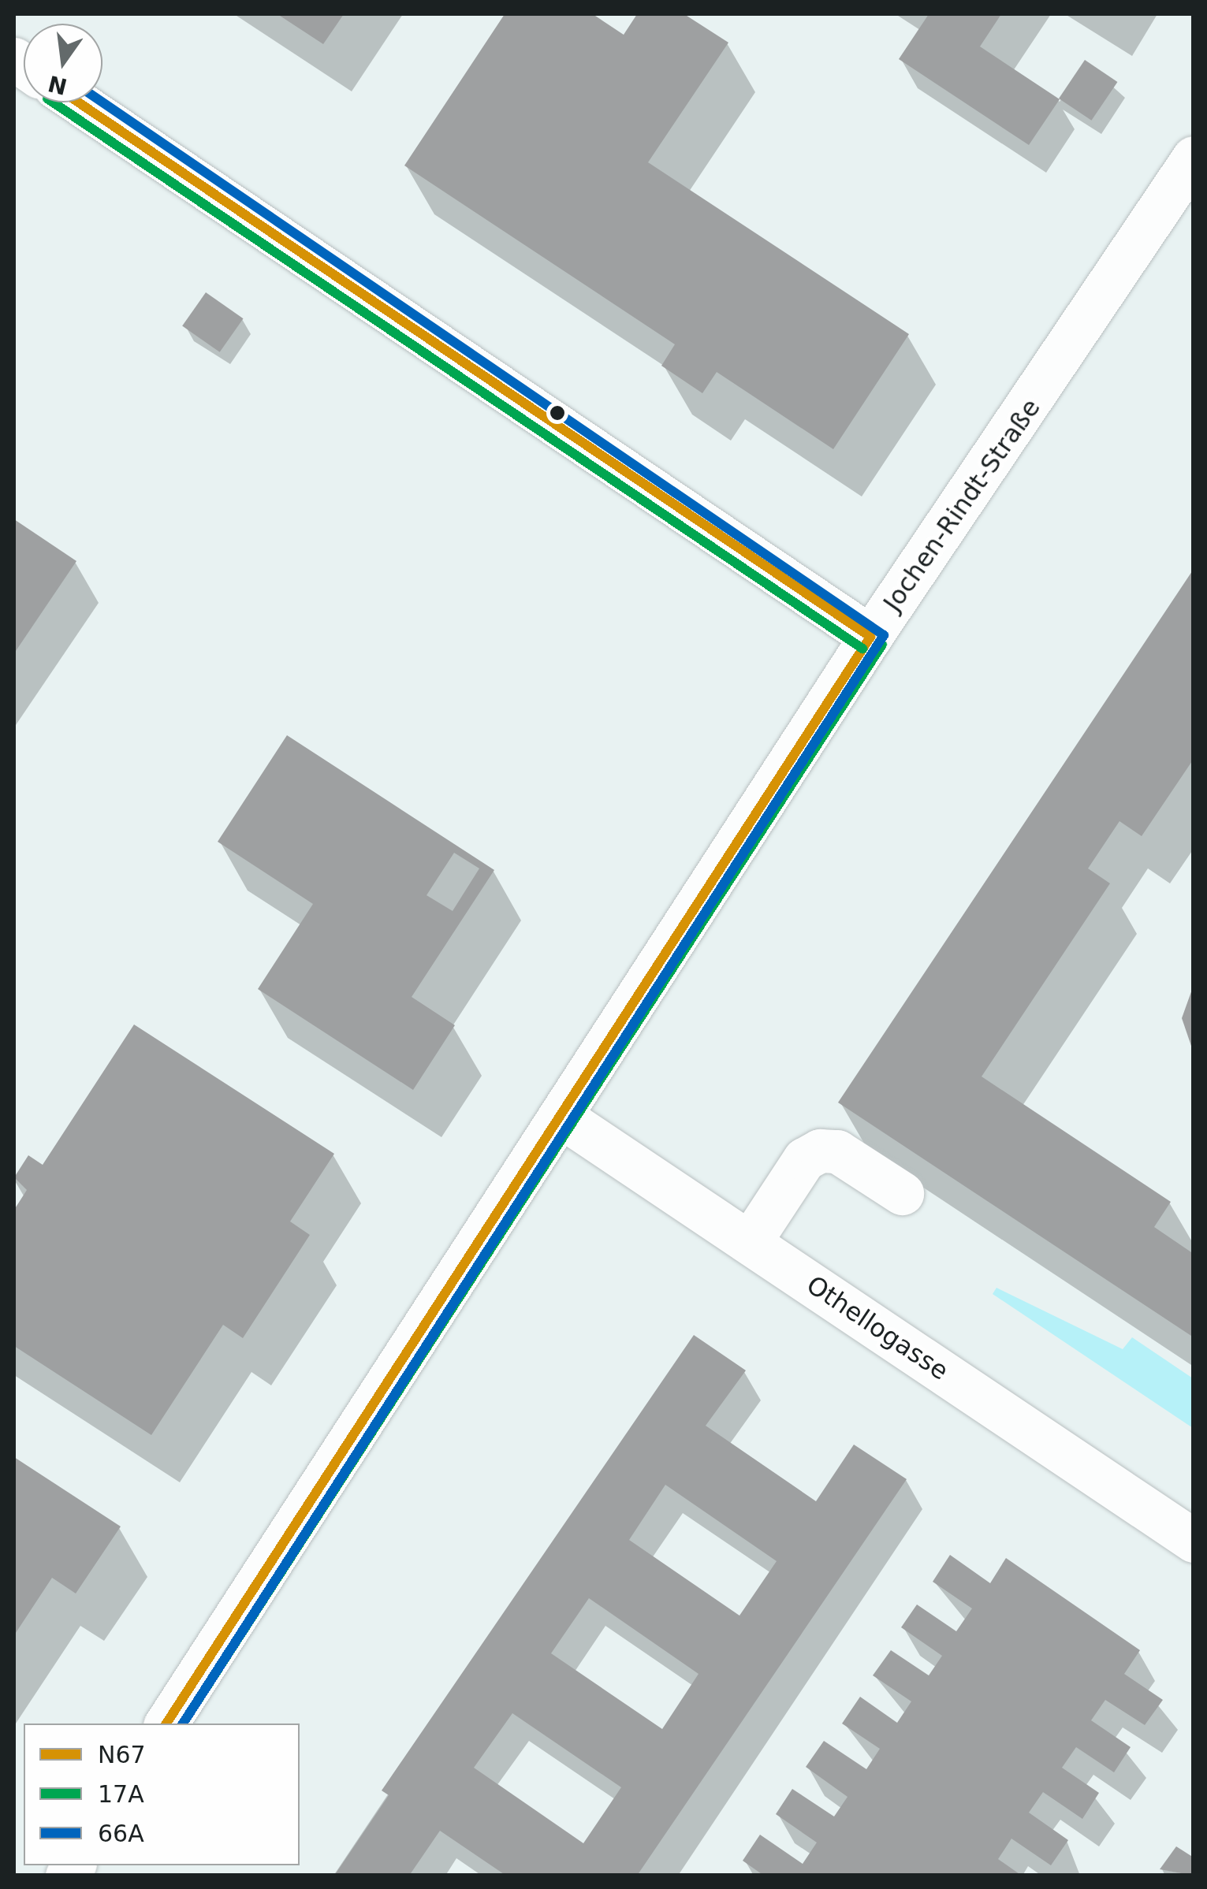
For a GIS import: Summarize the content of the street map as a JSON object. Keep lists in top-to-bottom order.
{
  "streets": {
    "street": ["Jochen-Rindt-Straße", "Othellogasse"]
  },
  "crossings": [
    ["Jochen-Rindt-Straße", "Othellogasse"]
  ],
  "lines": ["transit line 66A", "transit line N67", "transit line 17A"],
  "legend": ["N67", "17A", "66A"],
  "north": "bottom"
}
